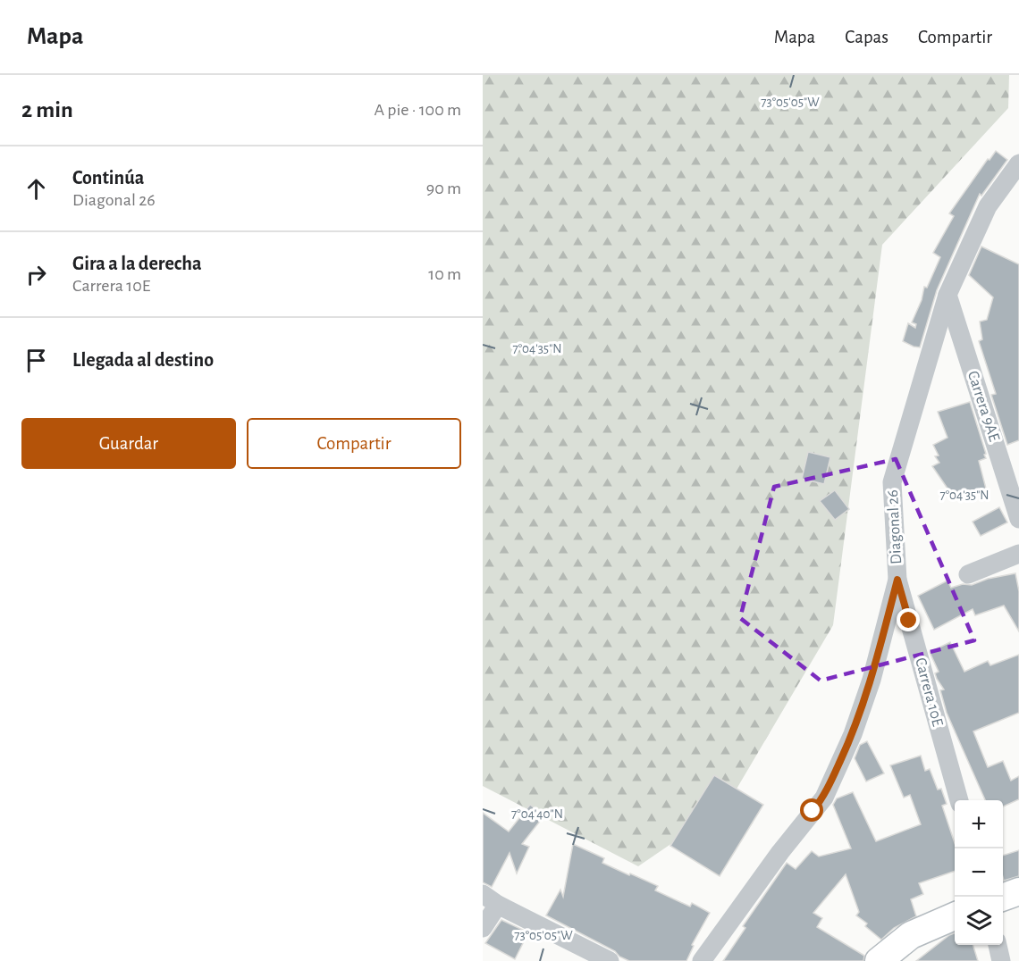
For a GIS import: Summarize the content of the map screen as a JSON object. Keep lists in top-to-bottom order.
{
  "streets": {
    "street": ["Carrera 9AE", "Diagonal 26", "Carrera 10E"]
  },
  "crossings": [
    ["Carrera 9AE", "Diagonal 26"],
    ["Diagonal 26", "Carrera 10E"]
  ],
  "page": {
    "header": "Mapa",
    "nav": ["Mapa", "Capas", "Compartir"],
    "heading": ["2 min", "A pie · 100 m"],
    "list": [
      ["Continúa", "Diagonal 26", "90 m"],
      ["Gira a la derecha", "Carrera 10E", "10 m"],
      "Llegada al destino"
    ],
    "buttons": ["Guardar", "Compartir"],
    "map_buttons": ["+", "−"]
  },
  "coordinates": ["73°05'05\"W", "7°04'35\"N", "7°04'40\"N"]
}
